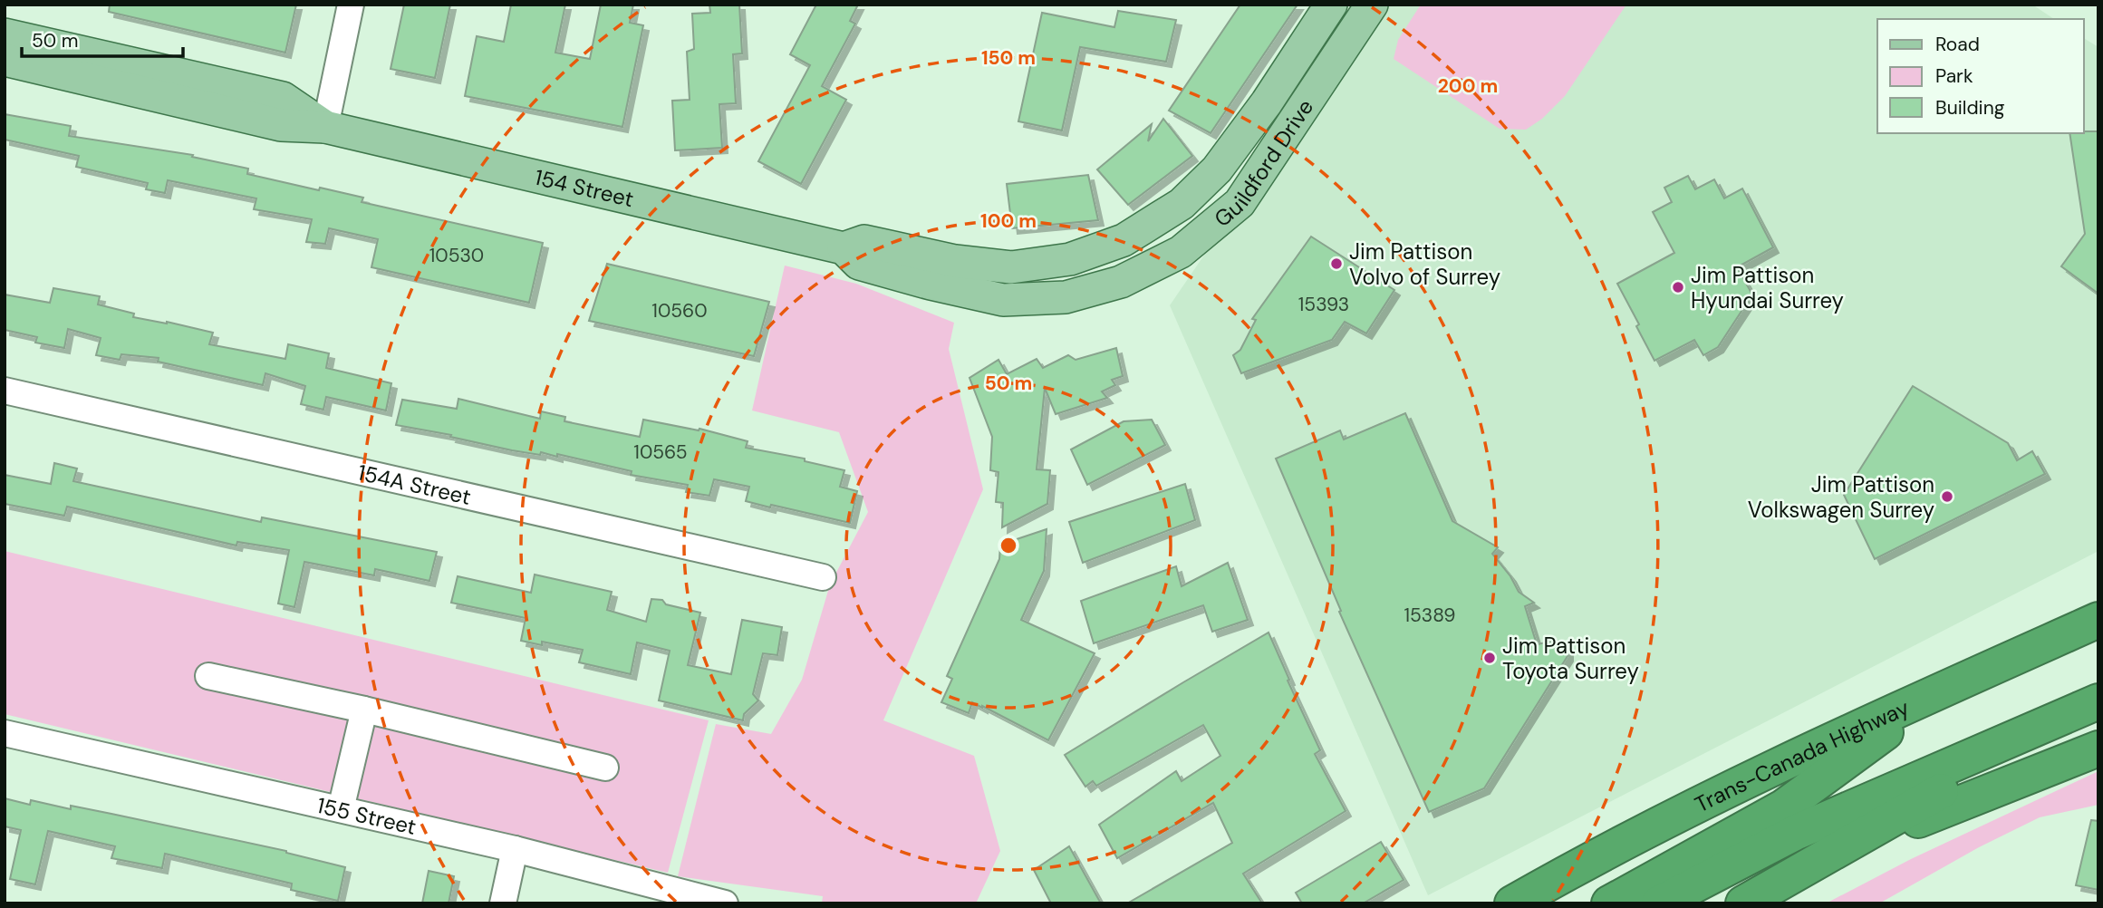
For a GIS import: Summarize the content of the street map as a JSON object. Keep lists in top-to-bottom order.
{
  "streets": {
    "highway": ["Trans-Canada Highway"],
    "main road": ["Guildford Drive", "154 Street"],
    "street": ["154A Street", "155 Street"]
  },
  "crossings": [
    ["Guildford Drive", "154 Street"]
  ],
  "places": [
    "Jim Pattison Volvo of Surrey",
    "Jim Pattison Hyundai Surrey",
    "Jim Pattison Volkswagen Surrey",
    "Jim Pattison Toyota Surrey"
  ],
  "house_numbers": [
    "10530",
    "15393",
    "10560",
    "10565",
    "15389"
  ],
  "legend": ["Road", "Park", "Building"],
  "scale_bar": "50 m",
  "rings": [
    "150 m",
    "200 m",
    "100 m",
    "50 m"
  ]
}
